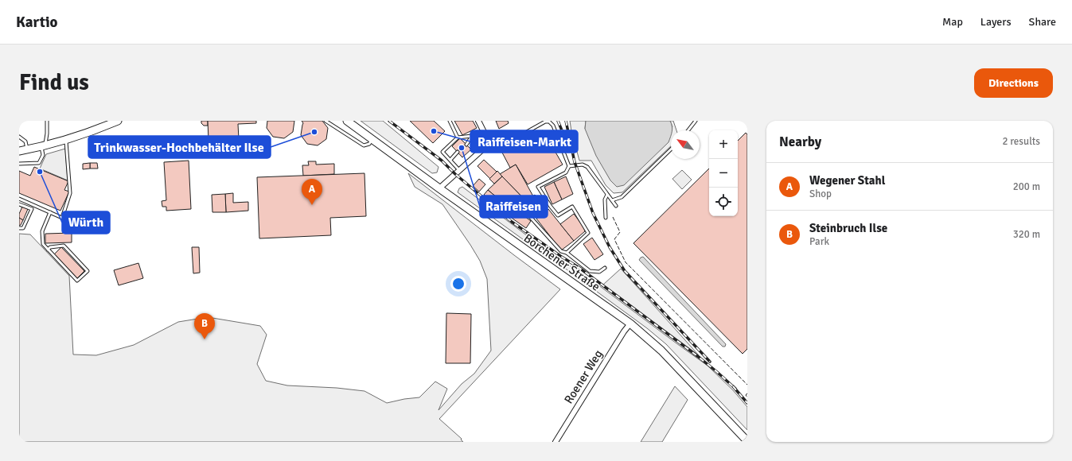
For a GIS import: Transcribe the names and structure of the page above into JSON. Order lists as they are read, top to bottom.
{
  "streets": {
    "main road": ["Borchener Straße"],
    "street": ["Roener Weg"]
  },
  "crossings": [
    ["Borchener Straße", "Roener Weg"]
  ],
  "places": [
    "Raiffeisen-Markt",
    "Trinkwasser-Hochbehälter Ilse",
    "Raiffeisen",
    "Würth"
  ],
  "north": "top left",
  "page": {
    "header": "Kartio",
    "nav": ["Map", "Layers", "Share"],
    "buttons": "Directions",
    "title": "Find us",
    "heading": ["Nearby", "2 results"],
    "map_buttons": ["+", "−"],
    "list": [
      {
        "mark": "A",
        "name": "Wegener Stahl",
        "note": "Shop",
        "value": "200 m"
      },
      {
        "mark": "B",
        "name": "Steinbruch Ilse",
        "note": "Park",
        "value": "320 m"
      }
    ],
    "pins": ["A", "B"]
  }
}
